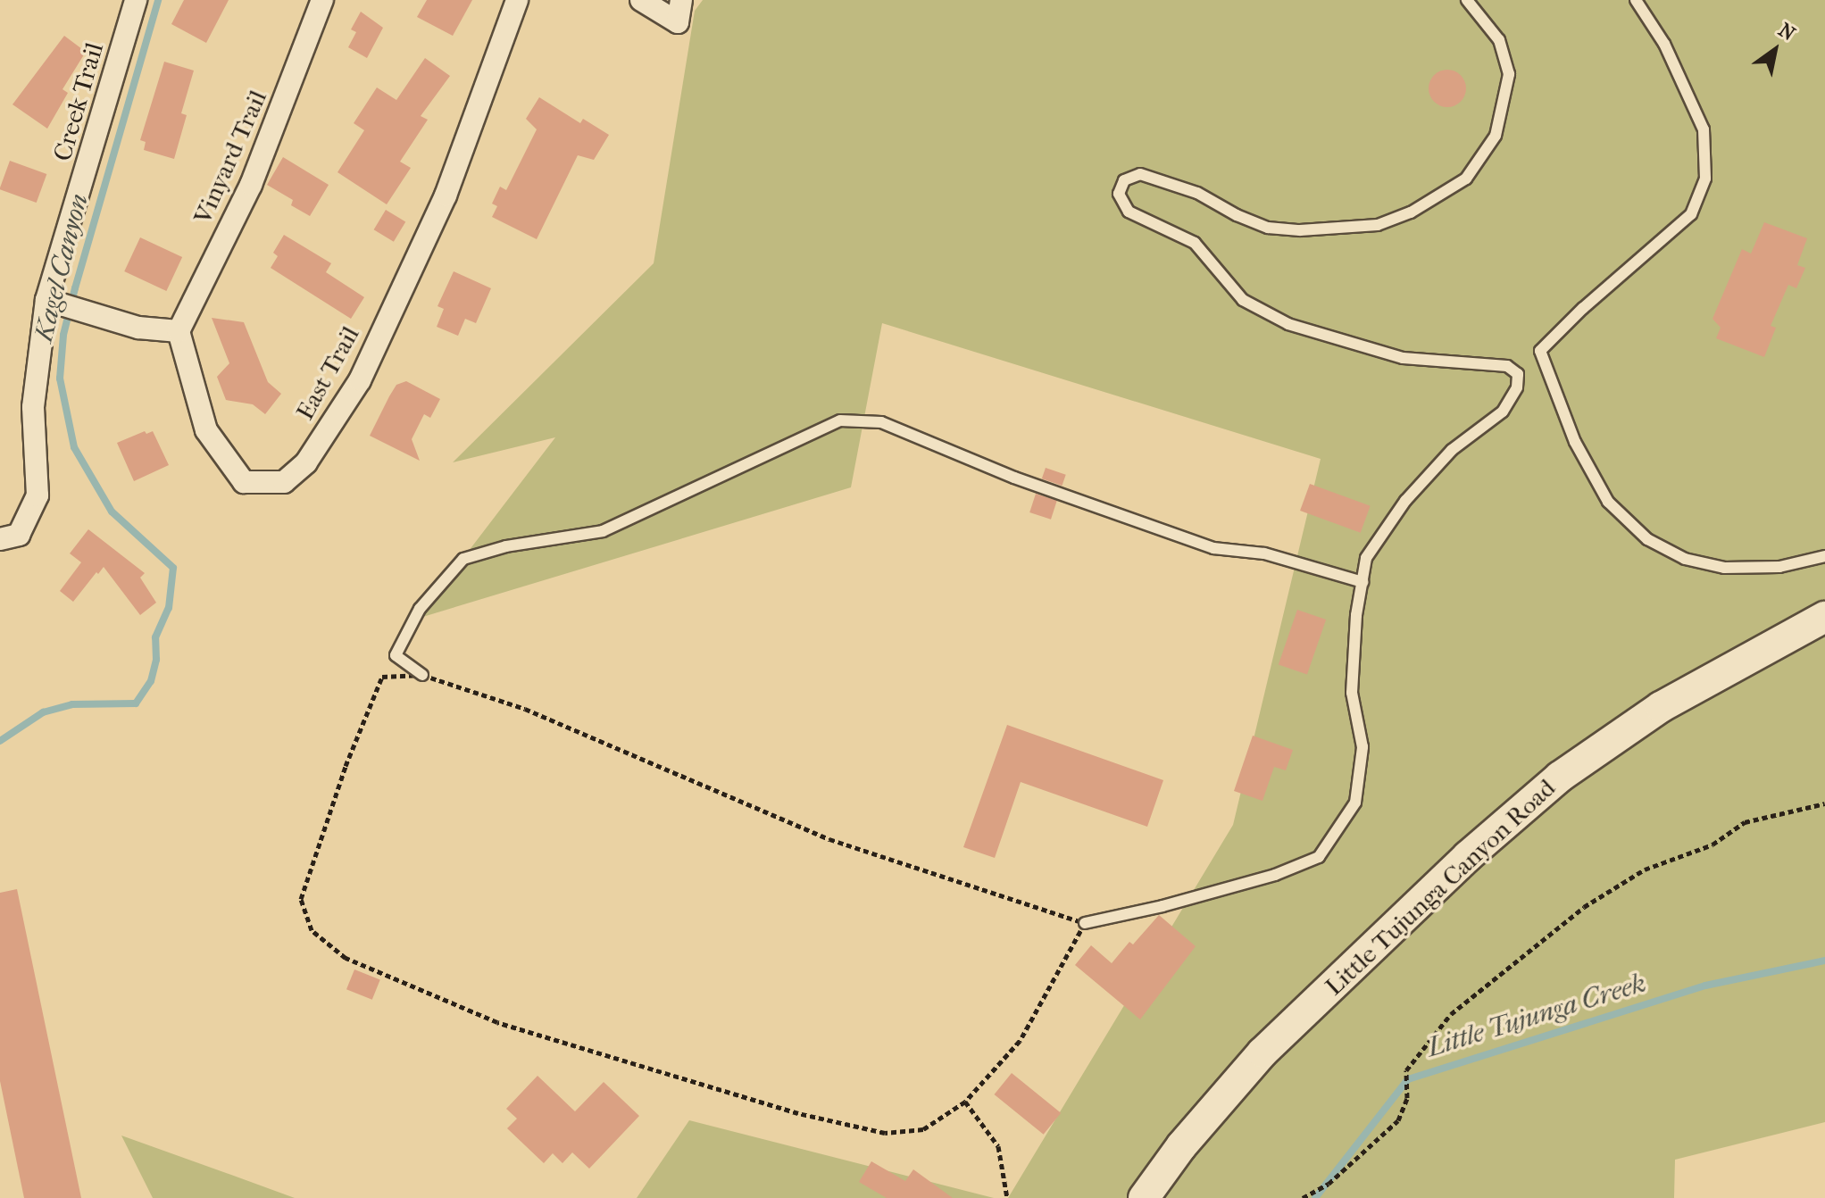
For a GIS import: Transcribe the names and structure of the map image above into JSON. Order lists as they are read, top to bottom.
{
  "streets": {
    "main road": ["Little Tujunga Canyon Road"],
    "street": ["Creek Trail", "Vinyard Trail", "East Trail"]
  },
  "crossings": [
    ["Vinyard Trail", "East Trail"]
  ],
  "water": ["Kagel Canyon", "Little Tujunga Creek"],
  "north": "top right"
}
